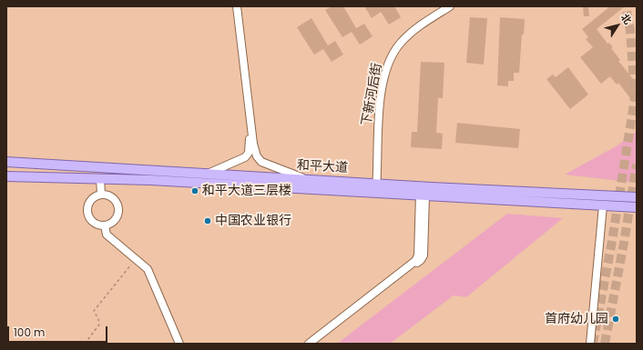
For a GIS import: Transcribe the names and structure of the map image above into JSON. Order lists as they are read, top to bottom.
{
  "streets": {
    "main road": ["和平大道"],
    "street": ["下新河后街"]
  },
  "crossings": [
    ["下新河后街", "和平大道"]
  ],
  "places": ["和平大道三层楼", "中国农业银行", "首府幼儿园"],
  "scale_bar": "100 m",
  "north": "top right"
}
